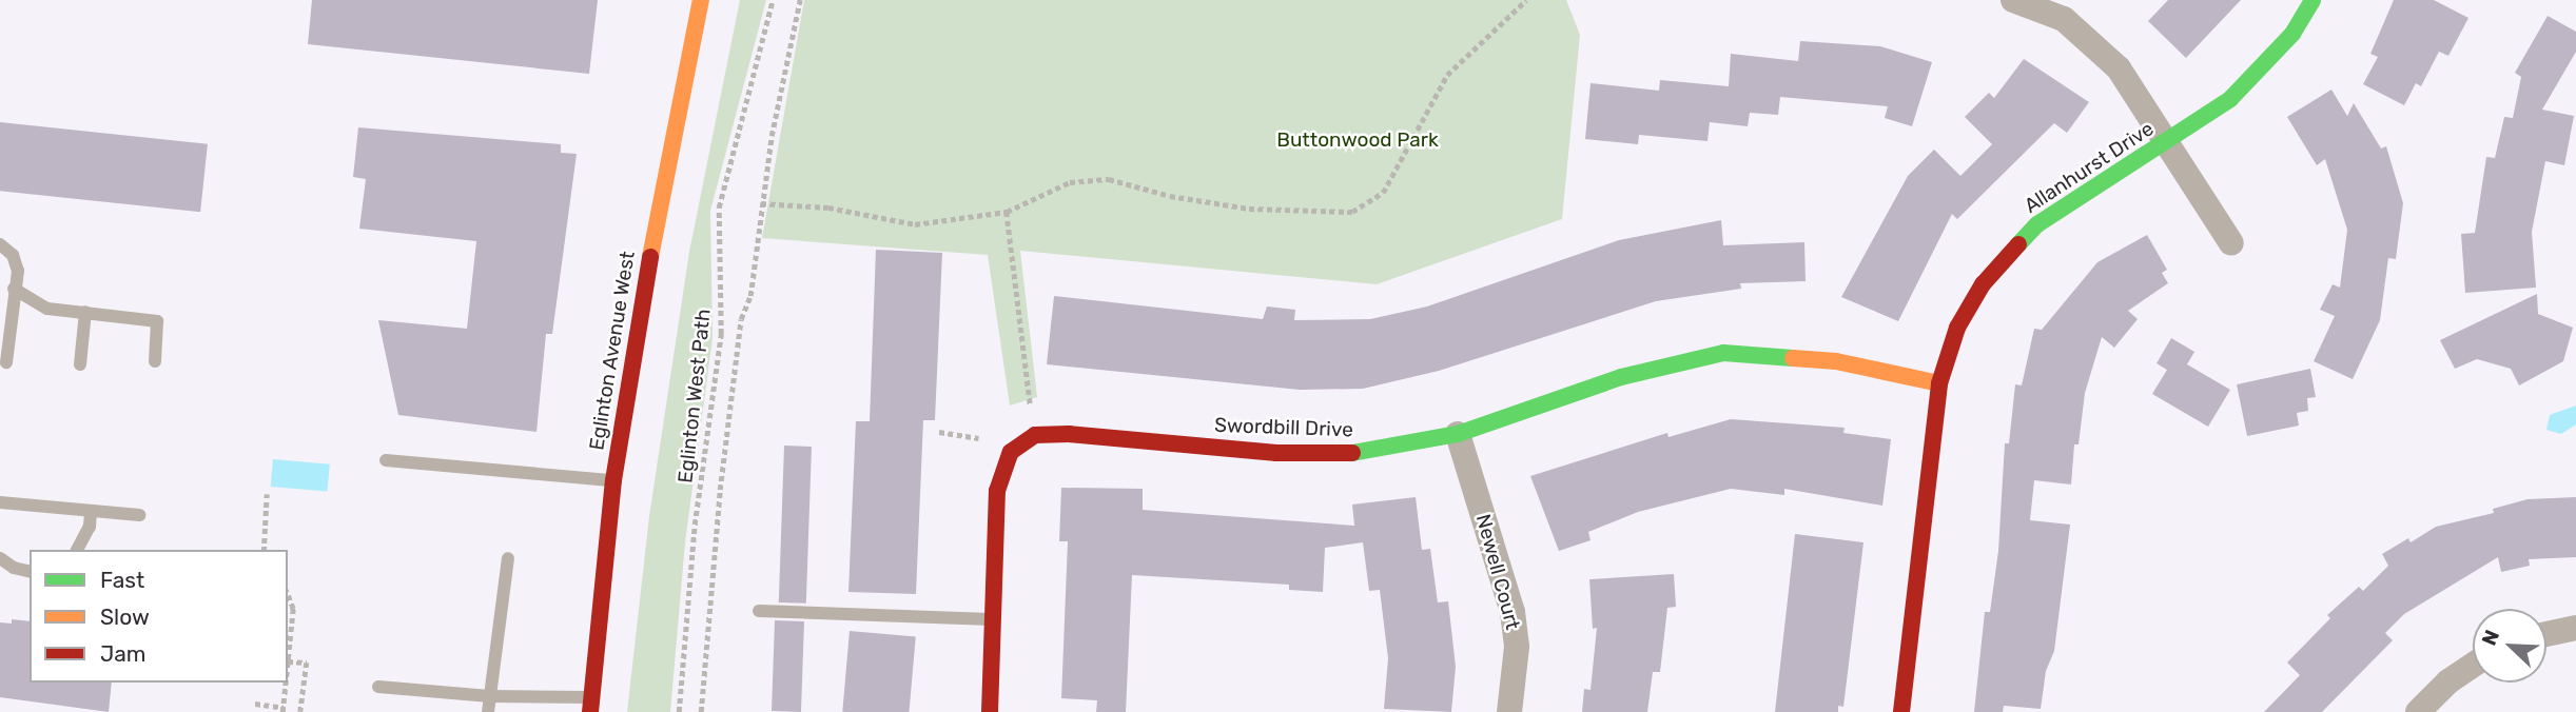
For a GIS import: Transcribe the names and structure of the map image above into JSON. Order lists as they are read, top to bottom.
{
  "streets": {
    "street": [
      "Allanhurst Drive",
      "Eglinton Avenue West",
      "Swordbill Drive",
      "Newell Court"
    ],
    "path": ["Eglinton West Path"]
  },
  "crossings": [
    ["Allanhurst Drive", "Swordbill Drive"],
    ["Swordbill Drive", "Newell Court"]
  ],
  "parks": ["Buttonwood Park"],
  "legend": ["Fast", "Slow", "Jam"],
  "north": "top left"
}
